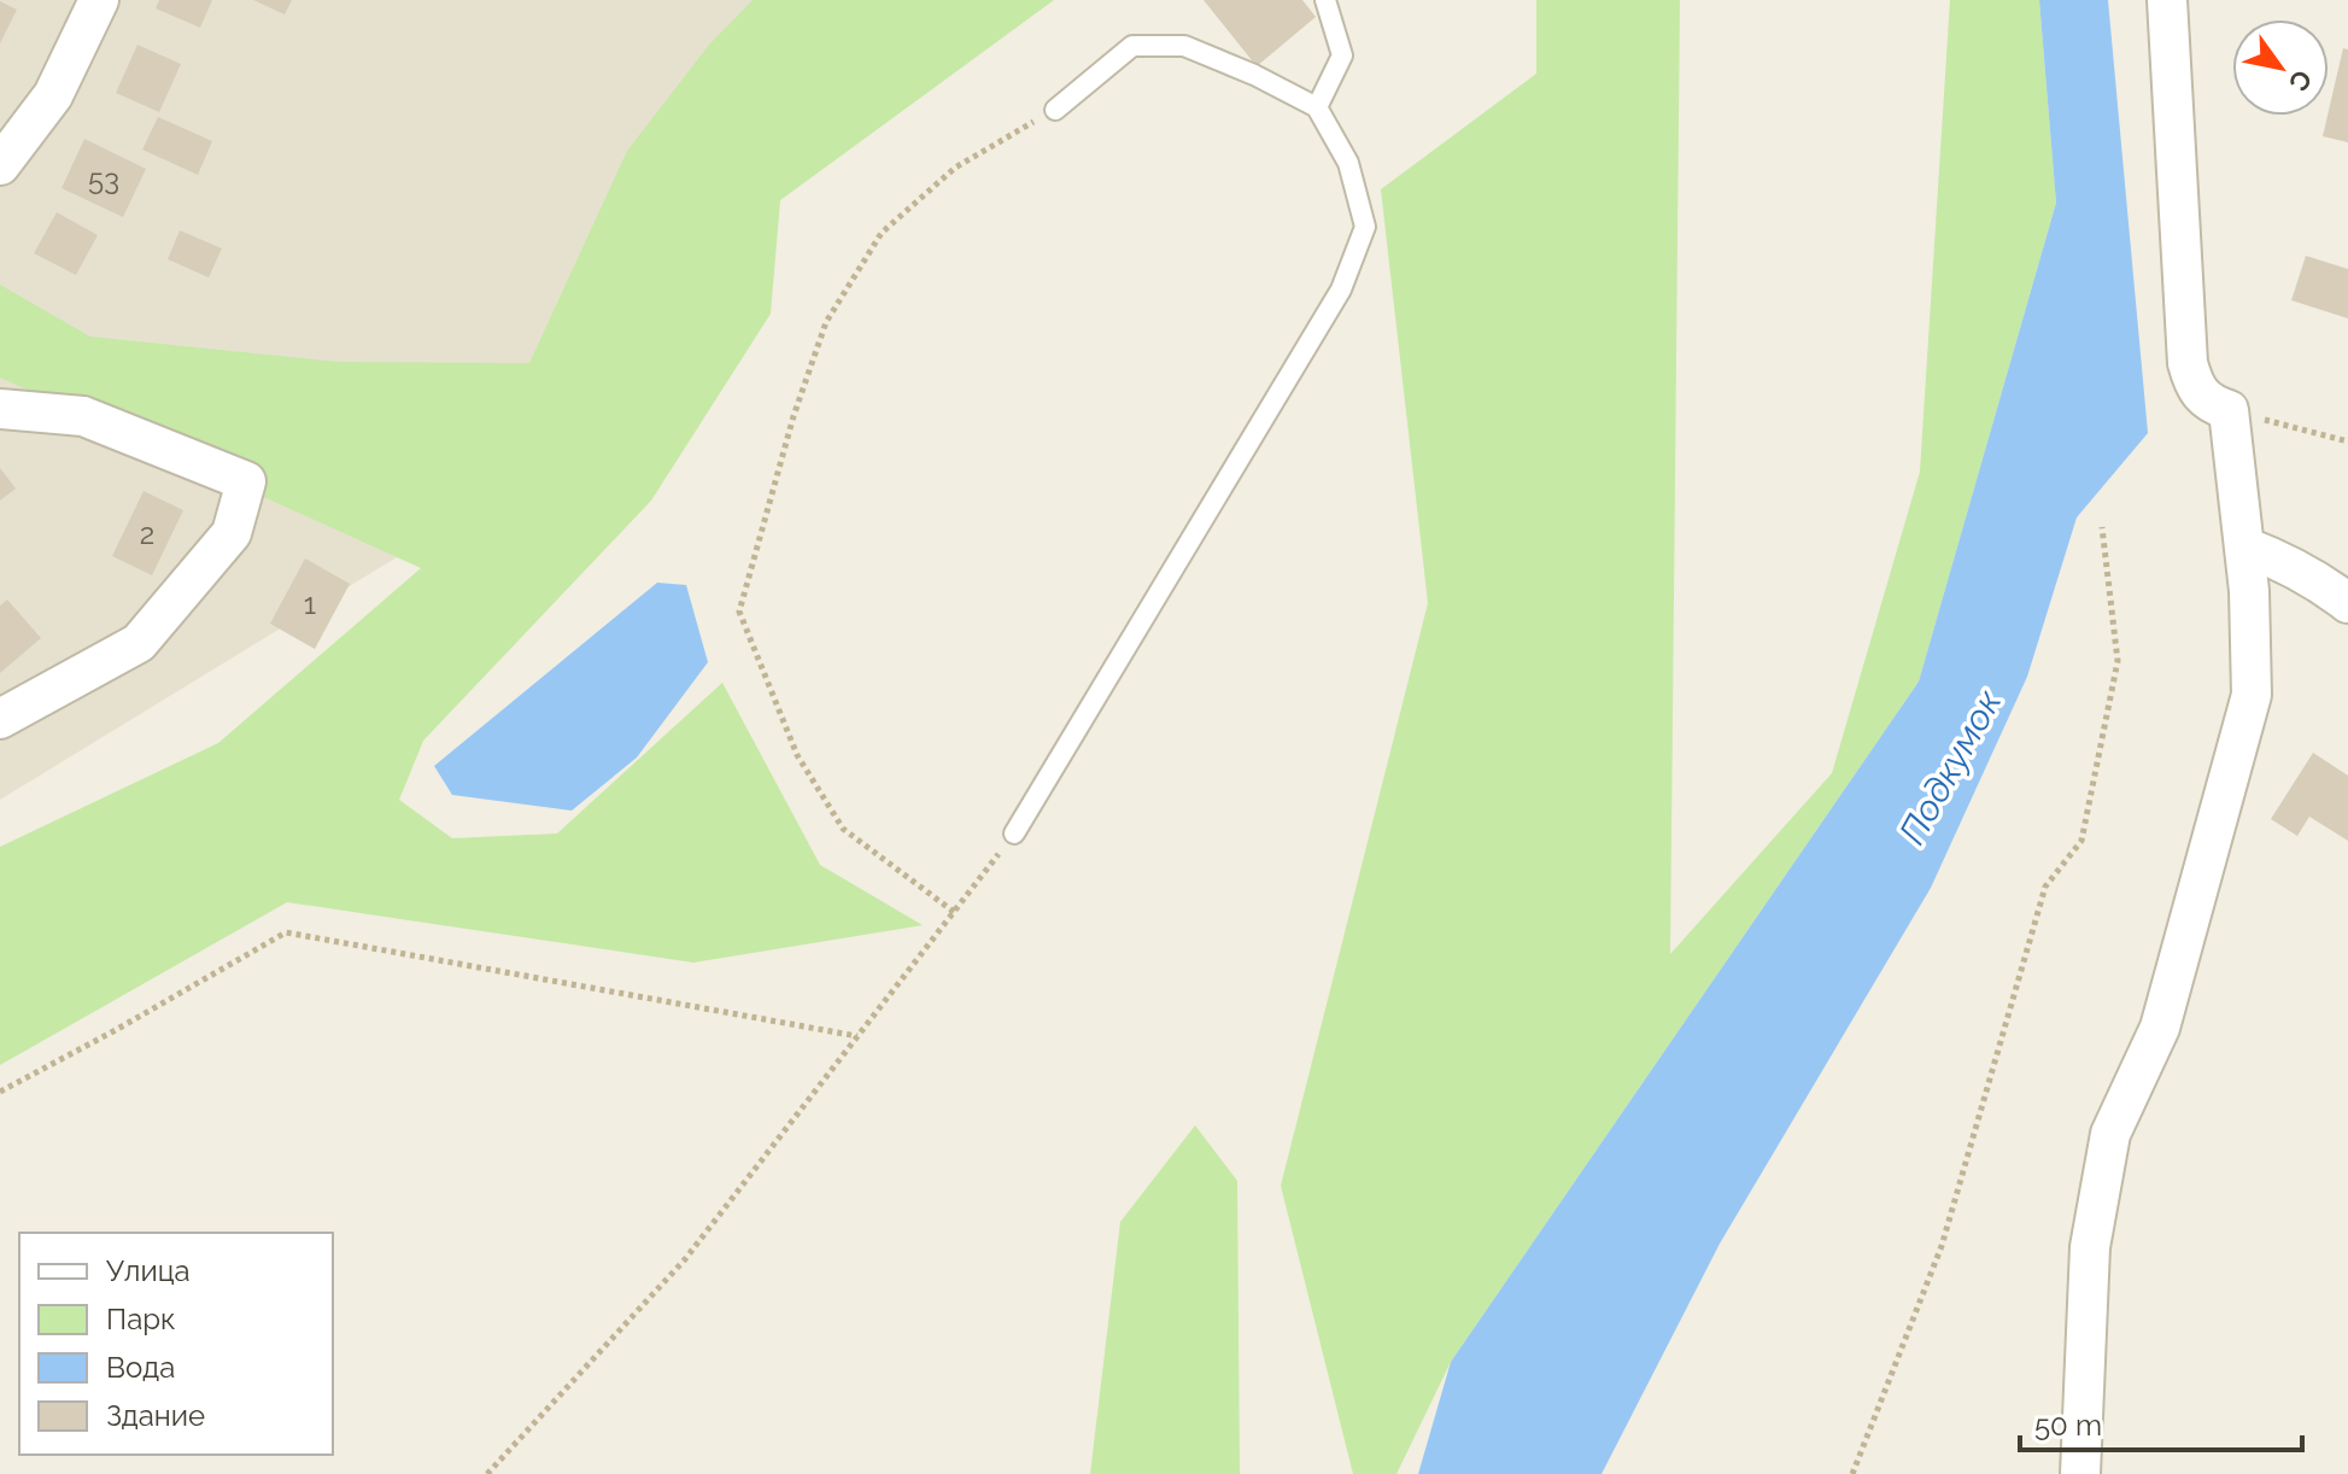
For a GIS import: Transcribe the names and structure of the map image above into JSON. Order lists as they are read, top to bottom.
{
  "water": ["Подкумок"],
  "house_numbers": ["53", "2", "1"],
  "legend": [
    "Улица",
    "Парк",
    "Вода",
    "Здание"
  ],
  "scale_bar": "50 m",
  "north": "bottom right"
}
